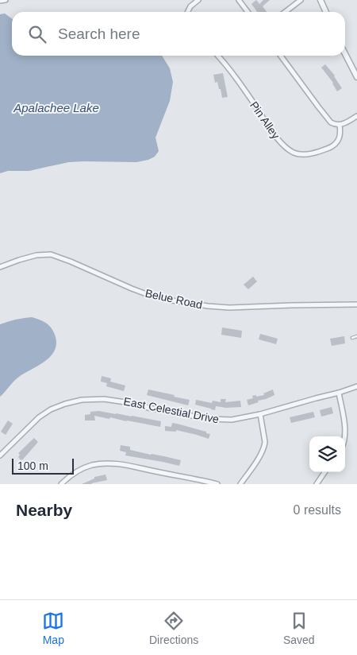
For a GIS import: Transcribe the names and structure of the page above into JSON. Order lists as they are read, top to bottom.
{
  "streets": {
    "street": ["Pin Alley", "Belue Road", "East Celestial Drive"]
  },
  "water": ["Apalachee Lake"],
  "scale_bar": "100 m",
  "page": {
    "search": "Search here",
    "scale": "100 m",
    "heading": ["Nearby", "0 results"],
    "nav": ["Map", "Directions", "Saved"]
  }
}
